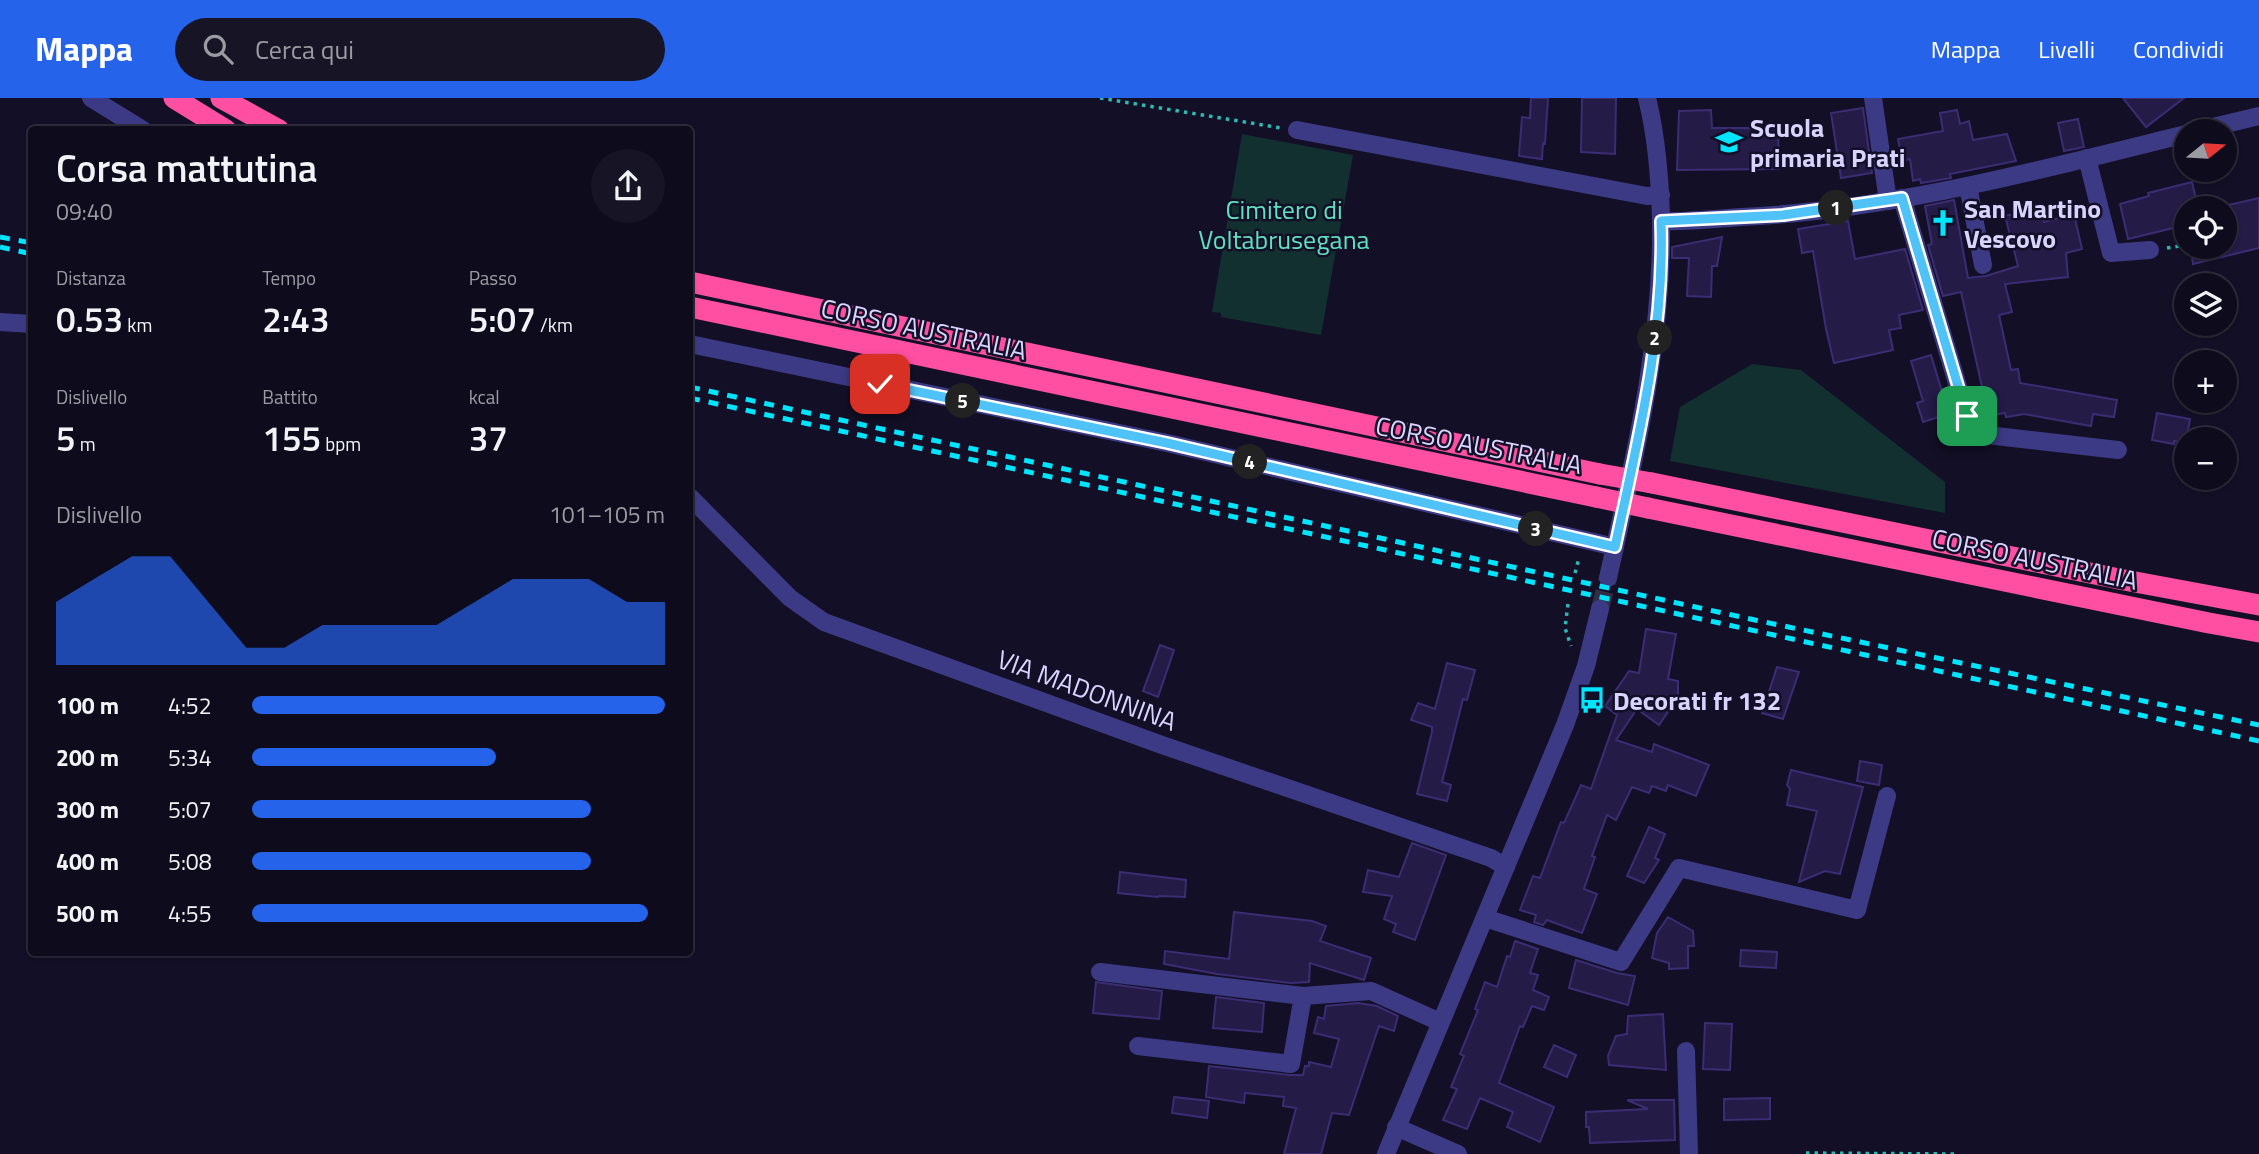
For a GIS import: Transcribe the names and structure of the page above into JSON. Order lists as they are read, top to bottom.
{
  "streets": {
    "highway": ["CORSO AUSTRALIA"],
    "street": ["VIA MADONNINA"]
  },
  "parks": ["Cimitero di Voltabrusegana"],
  "places": {
    "school or university": ["Scuola primaria Prati"],
    "church": ["San Martino Vescovo"],
    "bus stop": ["Decorati fr 132"]
  },
  "north": "right",
  "page": {
    "header": "Mappa",
    "search": "Cerca qui",
    "nav": ["Mappa", "Livelli", "Condividi"],
    "map_buttons": ["+", "−"],
    "heading": ["Corsa mattutina", "09:40"],
    "pins": [
      "1",
      "2",
      "5",
      "4",
      "3"
    ],
    "stats": [
      ["Distanza", "0.53 km"],
      ["Tempo", "2:43"],
      ["Passo", "5:07 /km"],
      ["Dislivello", "5 m"],
      ["Battito", "155 bpm"],
      ["kcal", "37"]
    ],
    "chart": ["Dislivello", "101–105 m"],
    "list": [
      {
        "name": "100 m",
        "note": "4:52"
      },
      {
        "name": "200 m",
        "note": "5:34"
      },
      {
        "name": "300 m",
        "note": "5:07"
      },
      {
        "name": "400 m",
        "note": "5:08"
      },
      {
        "name": "500 m",
        "note": "4:55"
      }
    ]
  }
}
